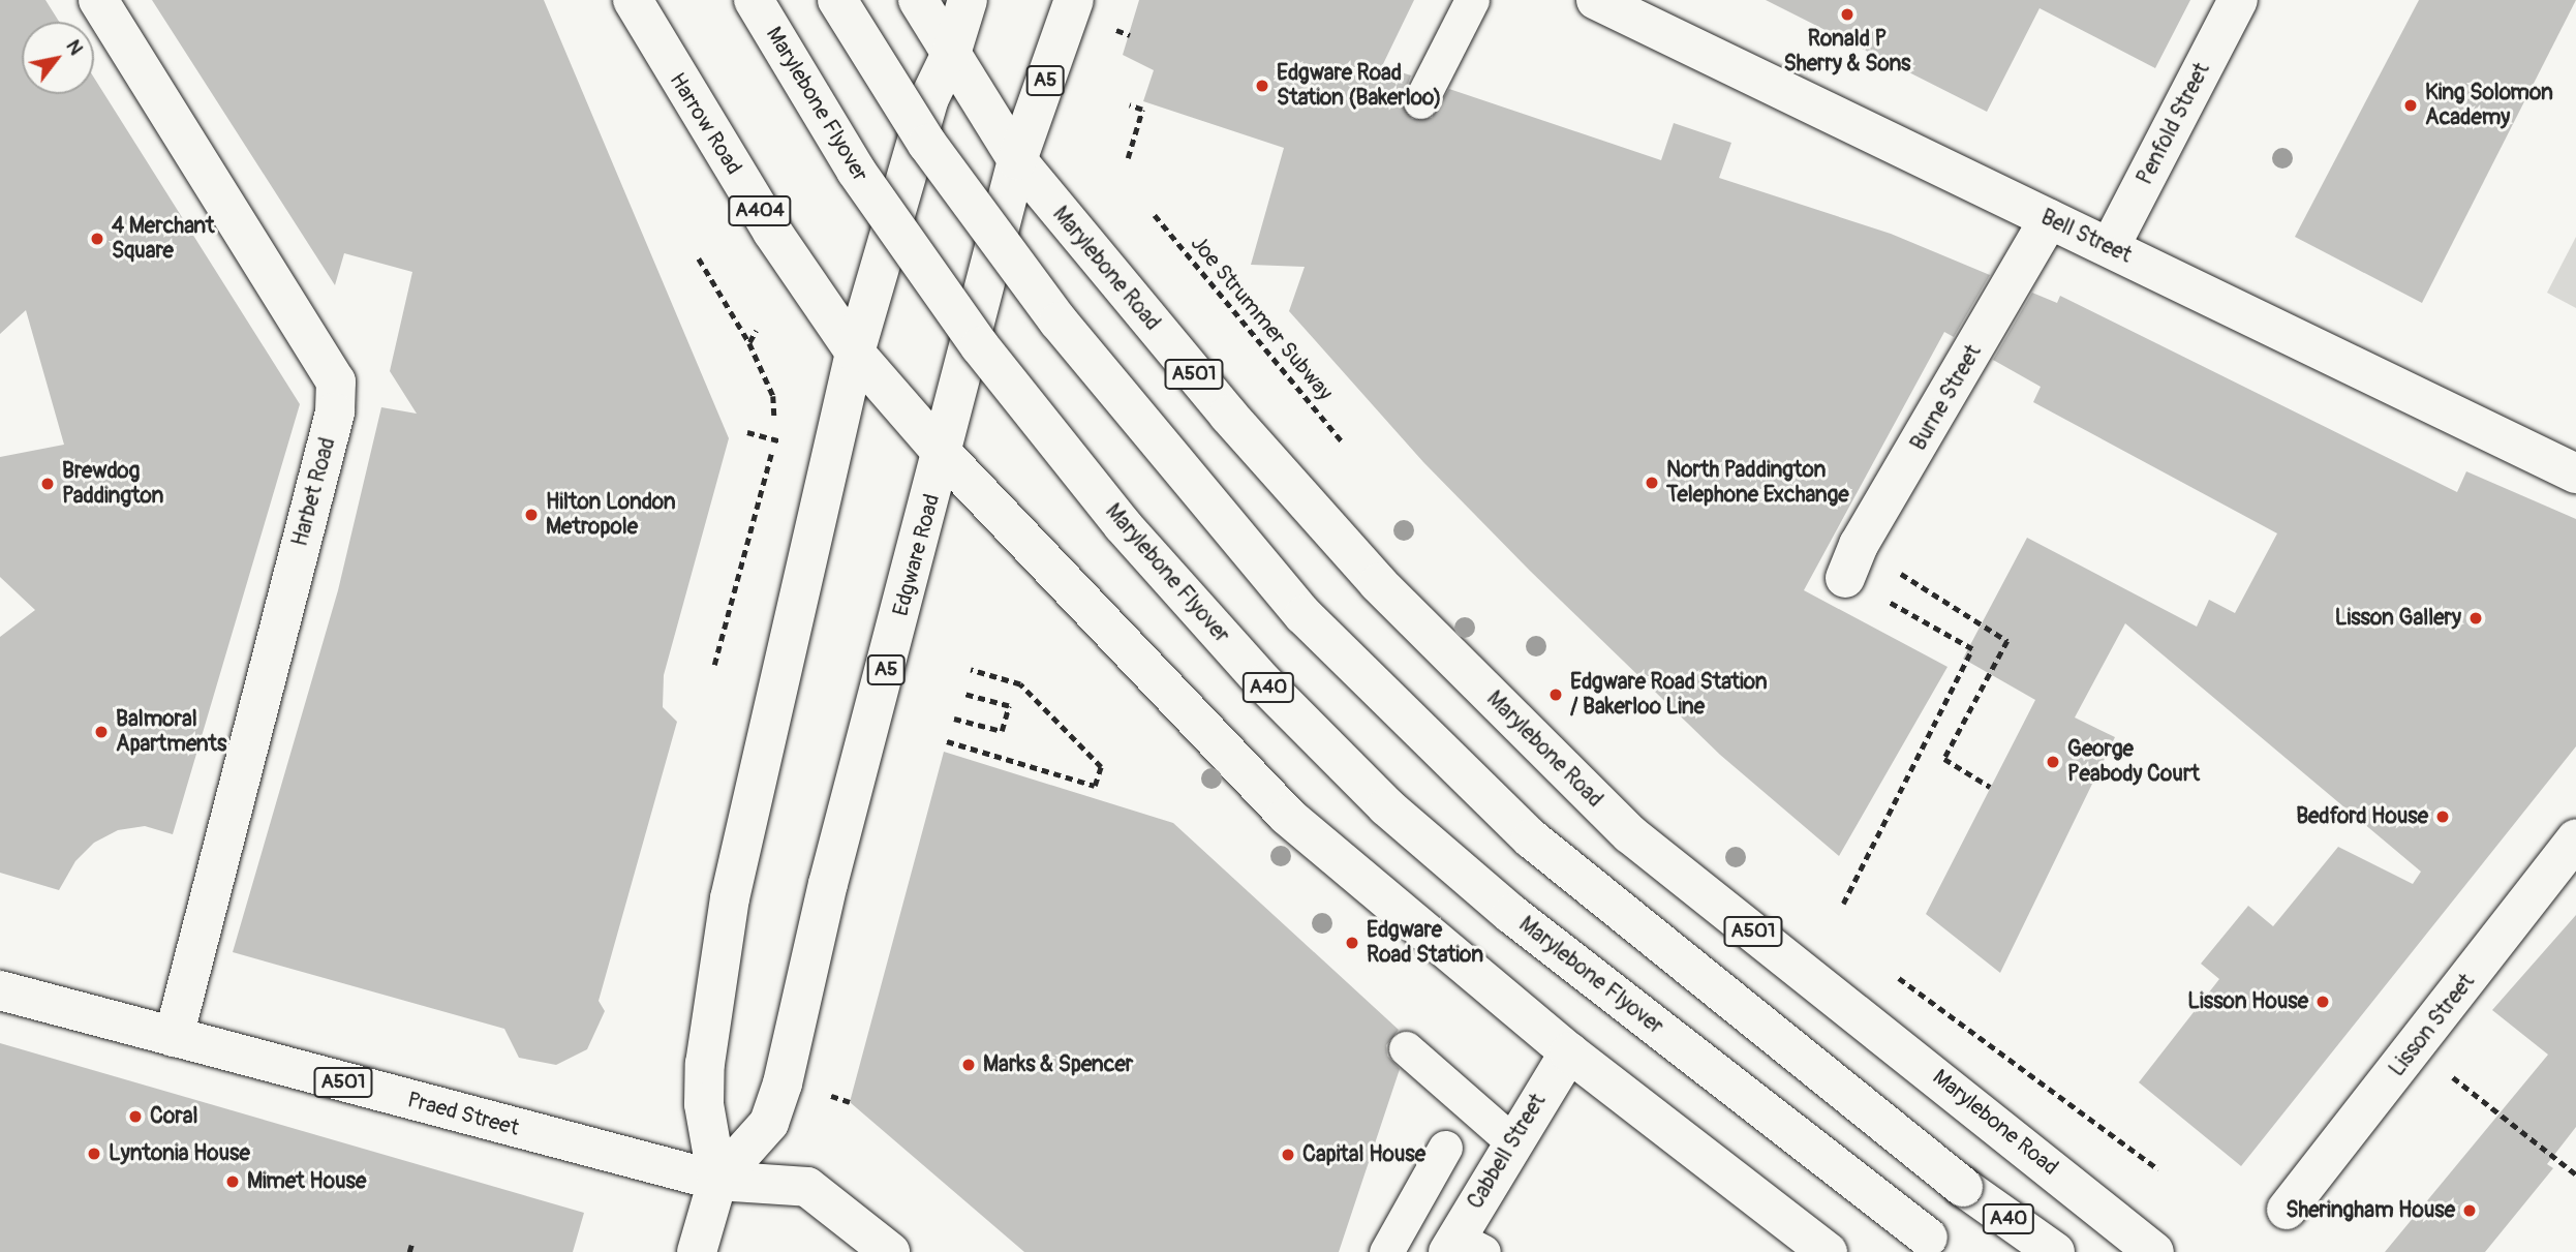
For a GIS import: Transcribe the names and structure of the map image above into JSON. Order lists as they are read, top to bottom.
{
  "streets": {
    "main road": [
      "A5",
      "Marylebone Flyover",
      "Harrow Road",
      "Penfold Street",
      "A404",
      "Bell Street",
      "Marylebone Road",
      "A501",
      "Burne Street",
      "Harbet Road",
      "Edgware Road",
      "A40",
      "Lisson Street",
      "Praed Street",
      "Cabbell Street"
    ],
    "path": ["Joe Strummer Subway"]
  },
  "crossings": [
    ["Harrow Road", "Edgware Road"],
    ["Penfold Street", "Bell Street"],
    ["Bell Street", "Burne Street"],
    ["Marylebone Road", "Edgware Road"],
    ["A501", "Edgware Road"],
    ["A501", "Praed Street"],
    ["Harbet Road", "Praed Street"],
    ["Edgware Road", "Praed Street"]
  ],
  "places": [
    "Ronald P Sherry & Sons",
    "Edgware Road Station (Bakerloo)",
    "King Solomon Academy",
    "4 Merchant Square",
    "North Paddington Telephone Exchange",
    "Brewdog Paddington",
    "Hilton London Metropole",
    "Lisson Gallery",
    "Edgware Road Station / Bakerloo Line",
    "Balmoral Apartments",
    "George Peabody Court",
    "Bedford House",
    "Edgware Road Station",
    "Lisson House",
    "Marks & Spencer",
    "Coral",
    "Lyntonia House",
    "Capital House",
    "Mimet House",
    "Sheringham House"
  ],
  "north": "top right"
}
